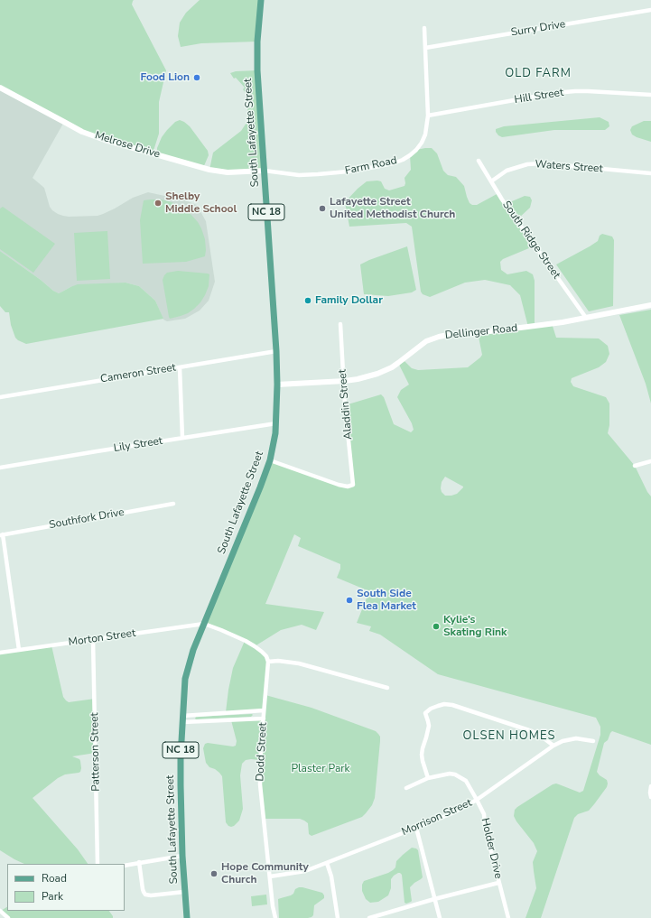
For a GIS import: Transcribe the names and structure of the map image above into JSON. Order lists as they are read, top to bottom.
{
  "streets": {
    "main road": ["South Lafayette Street", "NC 18"],
    "street": [
      "Surry Drive",
      "Hill Street",
      "Melrose Drive",
      "Farm Road",
      "Waters Street",
      "South Ridge Street",
      "Dellinger Road",
      "Cameron Street",
      "Aladdin Street",
      "Lily Street",
      "Southfork Drive",
      "Morton Street",
      "Patterson Street",
      "Dodd Street",
      "Morrison Street",
      "Holder Drive"
    ]
  },
  "crossings": [
    ["Surry Drive", "Farm Road"],
    ["Hill Street", "Farm Road"],
    ["South Lafayette Street", "Melrose Drive"],
    ["South Lafayette Street", "Farm Road"],
    ["South Lafayette Street", "Dellinger Road"],
    ["South Lafayette Street", "Cameron Street"],
    ["South Lafayette Street", "Aladdin Street"],
    ["South Lafayette Street", "Lily Street"],
    ["South Lafayette Street", "Morton Street"],
    ["Melrose Drive", "Farm Road"],
    ["Waters Street", "South Ridge Street"],
    ["South Ridge Street", "Dellinger Road"],
    ["Dellinger Road", "Aladdin Street"],
    ["Morton Street", "Patterson Street"],
    ["Dodd Street", "Morrison Street"],
    ["Morrison Street", "Holder Drive"]
  ],
  "districts": ["OLD FARM", "OLSEN HOMES"],
  "parks": ["Plaster Park"],
  "places": [
    "Food Lion",
    "Shelby Middle School",
    "Lafayette Street United Methodist Church",
    "Family Dollar",
    "South Side Flea Market",
    "Kylie’s Skating Rink",
    "Hope Community Church"
  ],
  "legend": ["Road", "Park"]
}
